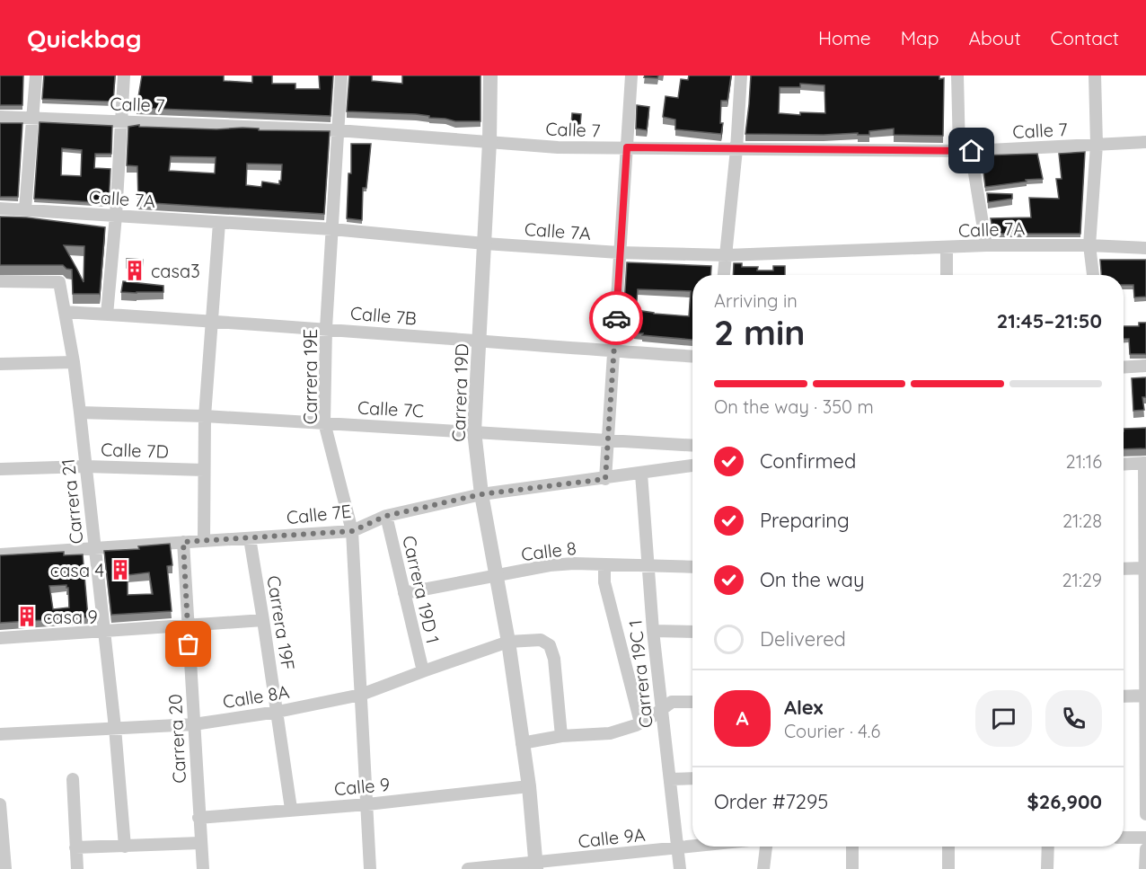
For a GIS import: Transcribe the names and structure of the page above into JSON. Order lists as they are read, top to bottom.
{
  "streets": {
    "street": [
      "Calle 7",
      "Calle 7A",
      "Calle 7B",
      "Carrera 19E",
      "Carrera 19D",
      "Calle 7C",
      "Calle 7D",
      "Carrera 21",
      "Calle 7E",
      "Calle 8",
      "Carrera 19D 1",
      "Carrera 19F",
      "Carrera 19C 1",
      "Calle 8A",
      "Carrera 20",
      "Calle 9",
      "Calle 9A"
    ]
  },
  "crossings": [
    ["Calle 7", "Carrera 19E"],
    ["Calle 7", "Carrera 19D"],
    ["Calle 7A", "Carrera 19E"],
    ["Calle 7A", "Carrera 19D"],
    ["Calle 7B", "Carrera 19E"],
    ["Calle 7B", "Carrera 19D"],
    ["Calle 7B", "Carrera 21"],
    ["Carrera 19E", "Calle 7C"],
    ["Carrera 19E", "Calle 7E"],
    ["Carrera 19E", "Calle 8A"],
    ["Carrera 19E", "Calle 9"],
    ["Carrera 19D", "Calle 7C"],
    ["Carrera 19D", "Calle 7E"],
    ["Carrera 19D", "Calle 8"],
    ["Carrera 19D", "Calle 8A"],
    ["Carrera 19D", "Calle 9"],
    ["Carrera 19D", "Calle 9A"],
    ["Calle 7C", "Carrera 21"],
    ["Calle 7D", "Carrera 21"],
    ["Carrera 21", "Calle 7E"],
    ["Carrera 21", "Calle 8A"],
    ["Calle 7E", "Carrera 19D 1"],
    ["Calle 7E", "Carrera 19F"],
    ["Calle 7E", "Carrera 19C 1"],
    ["Calle 7E", "Carrera 20"],
    ["Calle 8", "Carrera 19D 1"],
    ["Calle 8", "Carrera 19C 1"],
    ["Carrera 19D 1", "Calle 8A"],
    ["Carrera 19F", "Calle 8A"],
    ["Carrera 19F", "Calle 9"],
    ["Carrera 19C 1", "Calle 9A"],
    ["Calle 8A", "Carrera 20"],
    ["Carrera 20", "Calle 9"]
  ],
  "places": {
    "building": ["casa3", "casa 4", "casa 9"]
  },
  "page": {
    "header": "Quickbag",
    "nav": [
      "Home",
      "Map",
      "About",
      "Contact"
    ],
    "heading": ["2 min", "Arriving in", "21:45–21:50"],
    "panel": [
      "Alex",
      "Courier · 4.6",
      "Order #7295",
      "$26,900"
    ],
    "bar": "On the way · 350 m",
    "list": [
      ["Confirmed", "21:16"],
      ["Preparing", "21:28"],
      ["On the way", "21:29"],
      "Delivered"
    ],
    "round": "A"
  }
}
